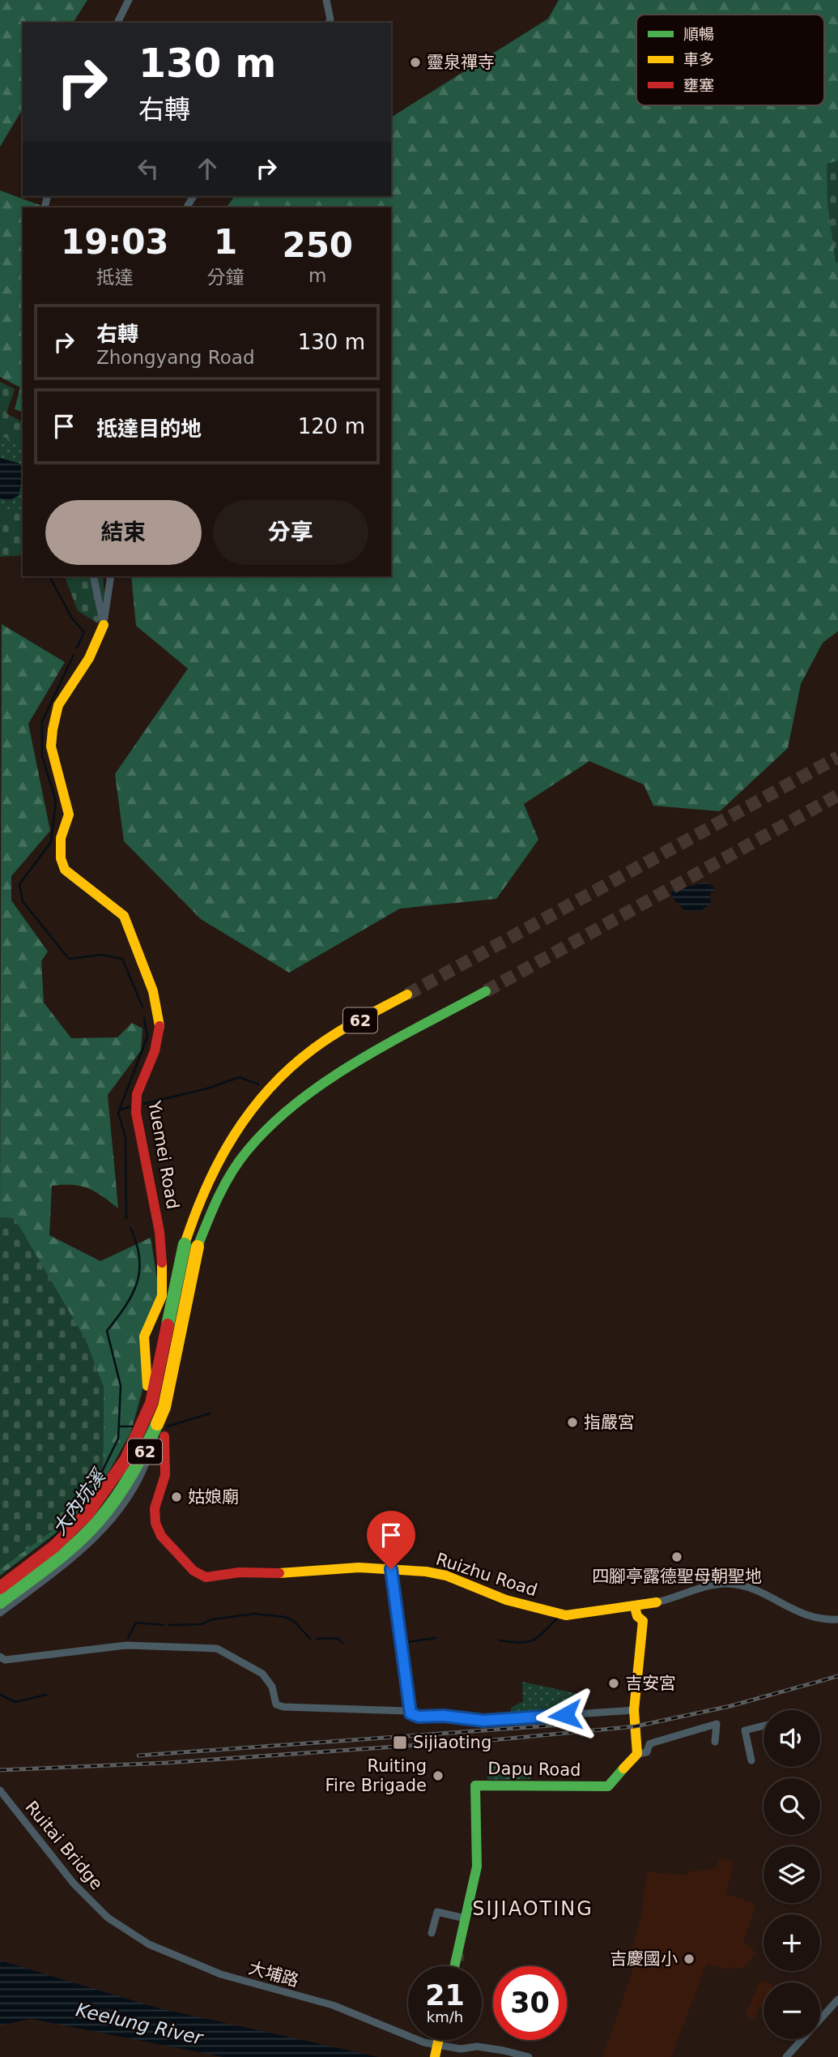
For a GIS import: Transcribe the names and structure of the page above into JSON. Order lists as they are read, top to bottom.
{
  "streets": {
    "main road": [
      "62",
      "Yuemei Road",
      "Ruizhu Road",
      "Dapu Road"
    ],
    "street": ["Ruitai Bridge", "大埔路"]
  },
  "crossings": [
    ["Ruitai Bridge", "大埔路"]
  ],
  "districts": ["SIJIAOTING"],
  "water": ["大內坑溪", "Keelung River"],
  "places": {
    "other": [
      "靈泉禪寺",
      "指嚴宮",
      "姑娘廟",
      "四腳亭露德聖母朝聖地",
      "吉安宮",
      "Ruiting Fire Brigade",
      "吉慶國小"
    ],
    "transit": ["Sijiaoting"]
  },
  "legend": ["順暢", "車多", "壅塞"],
  "page": {
    "turn": ["130 m", "右轉"],
    "eta": [
      "19:03",
      "抵達",
      "1",
      "分鐘",
      "250",
      "m"
    ],
    "list": [
      {
        "name": "右轉",
        "note": "Zhongyang Road",
        "value": "130 m"
      },
      {
        "name": "抵達目的地",
        "value": "120 m"
      }
    ],
    "buttons": ["結束", "分享"],
    "map_buttons": ["+", "−"],
    "speed": "21 km/h",
    "limit": "30"
  }
}
